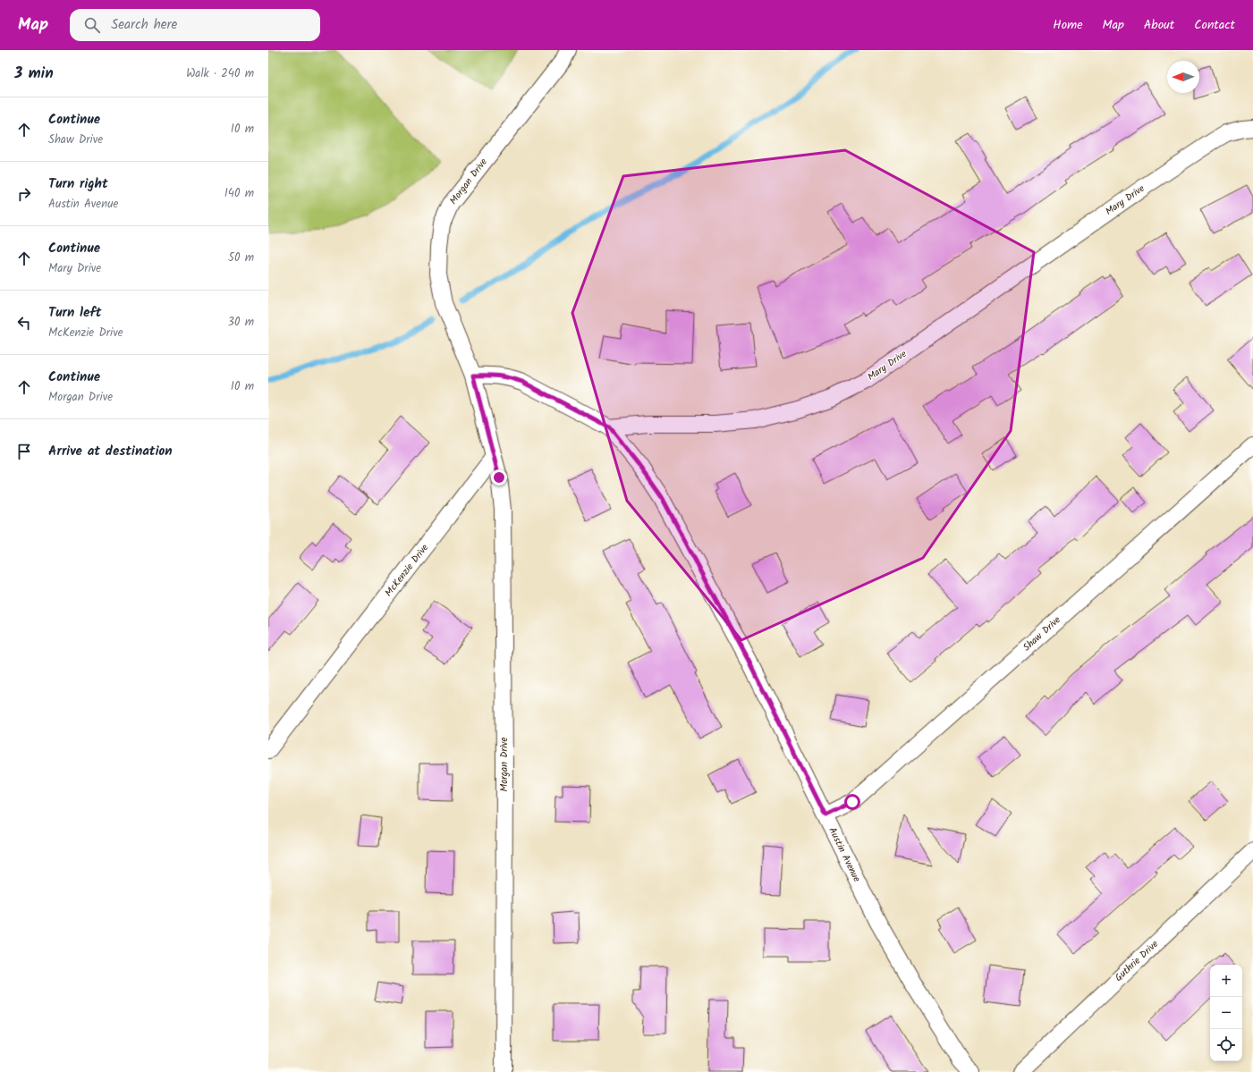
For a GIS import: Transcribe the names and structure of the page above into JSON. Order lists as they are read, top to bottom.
{
  "streets": {
    "street": [
      "Morgan Drive",
      "Mary Drive",
      "McKenzie Drive",
      "Shaw Drive",
      "Austin Avenue",
      "Guthrie Drive"
    ]
  },
  "crossings": [
    ["Morgan Drive", "McKenzie Drive"],
    ["Mary Drive", "Austin Avenue"],
    ["Shaw Drive", "Austin Avenue"]
  ],
  "north": "left",
  "page": {
    "header": "Map",
    "search": "Search here",
    "nav": [
      "Home",
      "Map",
      "About",
      "Contact"
    ],
    "heading": ["3 min", "Walk · 240 m"],
    "list": [
      ["Continue", "Shaw Drive", "10 m"],
      ["Turn right", "Austin Avenue", "140 m"],
      ["Continue", "Mary Drive", "50 m"],
      ["Turn left", "McKenzie Drive", "30 m"],
      ["Continue", "Morgan Drive", "10 m"],
      "Arrive at destination"
    ],
    "map_buttons": ["+", "−"]
  }
}
